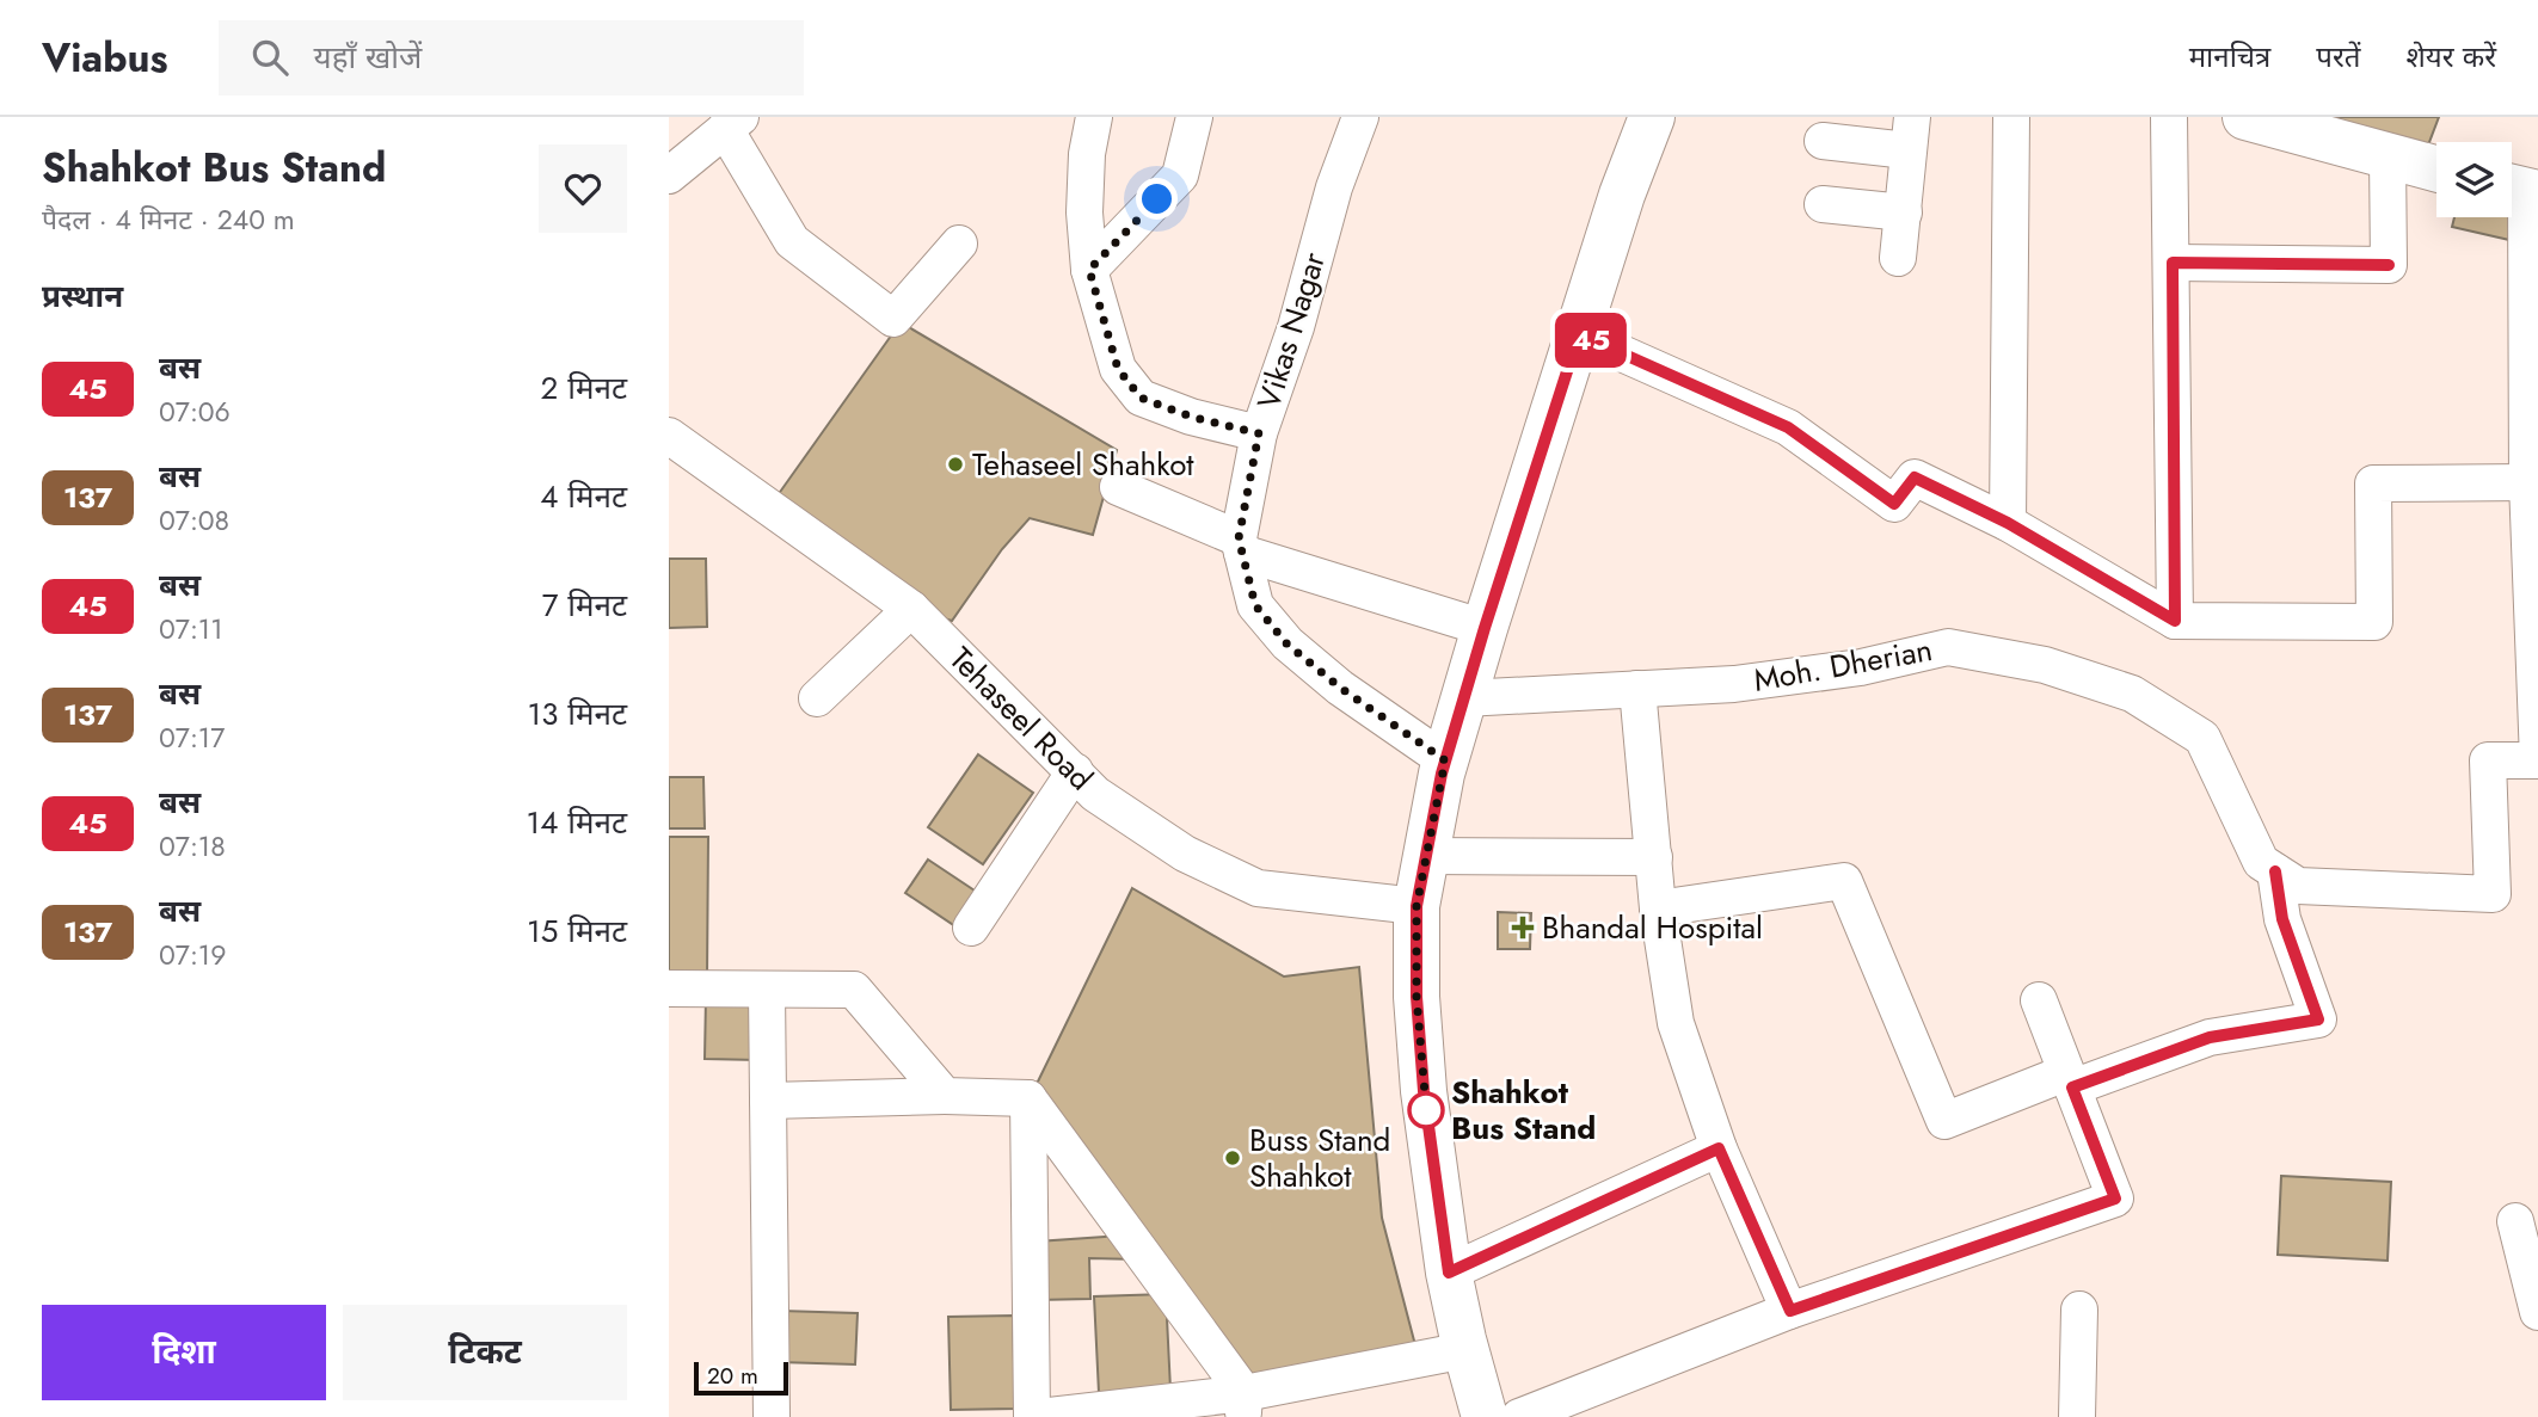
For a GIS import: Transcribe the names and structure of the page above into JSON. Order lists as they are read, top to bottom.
{
  "streets": {
    "street": ["Vikas Nagar", "Moh. Dherian", "Tehaseel Road"]
  },
  "places": {
    "other": ["Tehaseel Shahkot", "Shahkot Bus Stand", "Buss Stand Shahkot"],
    "health": ["Bhandal Hospital"]
  },
  "lines": ["bus line 45"],
  "scale_bar": "20 m",
  "page": {
    "header": "Viabus",
    "search": "यहाँ खोजें",
    "nav": ["मानचित्र", "परतें", "शेयर करें"],
    "heading": [
      ["Shahkot Bus Stand", "पैदल · 4 मिनट · 240 m"],
      "प्रस्थान"
    ],
    "on_map": "45",
    "list": [
      {
        "mark": "45",
        "name": "बस",
        "note": "07:06",
        "value": "2 मिनट"
      },
      {
        "mark": "137",
        "name": "बस",
        "note": "07:08",
        "value": "4 मिनट"
      },
      {
        "mark": "45",
        "name": "बस",
        "note": "07:11",
        "value": "7 मिनट"
      },
      {
        "mark": "137",
        "name": "बस",
        "note": "07:17",
        "value": "13 मिनट"
      },
      {
        "mark": "45",
        "name": "बस",
        "note": "07:18",
        "value": "14 मिनट"
      },
      {
        "mark": "137",
        "name": "बस",
        "note": "07:19",
        "value": "15 मिनट"
      }
    ],
    "buttons": ["दिशा", "टिकट"],
    "scale": "20 m"
  }
}
